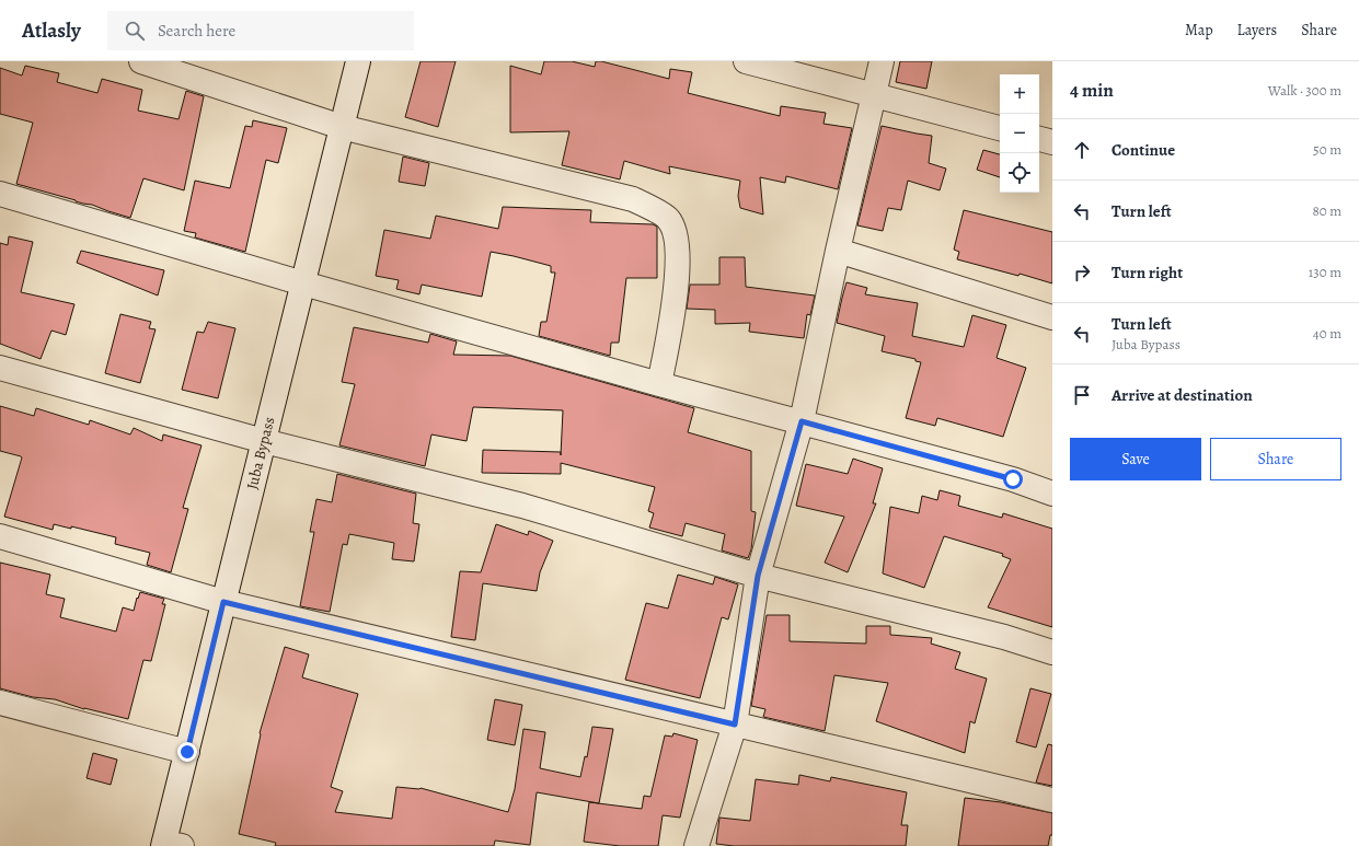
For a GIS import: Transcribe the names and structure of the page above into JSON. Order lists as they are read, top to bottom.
{
  "streets": {
    "street": ["Juba Bypass"]
  },
  "page": {
    "header": "Atlasly",
    "search": "Search here",
    "nav": ["Map", "Layers", "Share"],
    "heading": ["4 min", "Walk · 300 m"],
    "map_buttons": ["+", "−"],
    "list": [
      ["Continue", "50 m"],
      ["Turn left", "80 m"],
      ["Turn right", "130 m"],
      ["Turn left", "Juba Bypass", "40 m"],
      "Arrive at destination"
    ],
    "buttons": ["Save", "Share"]
  }
}
